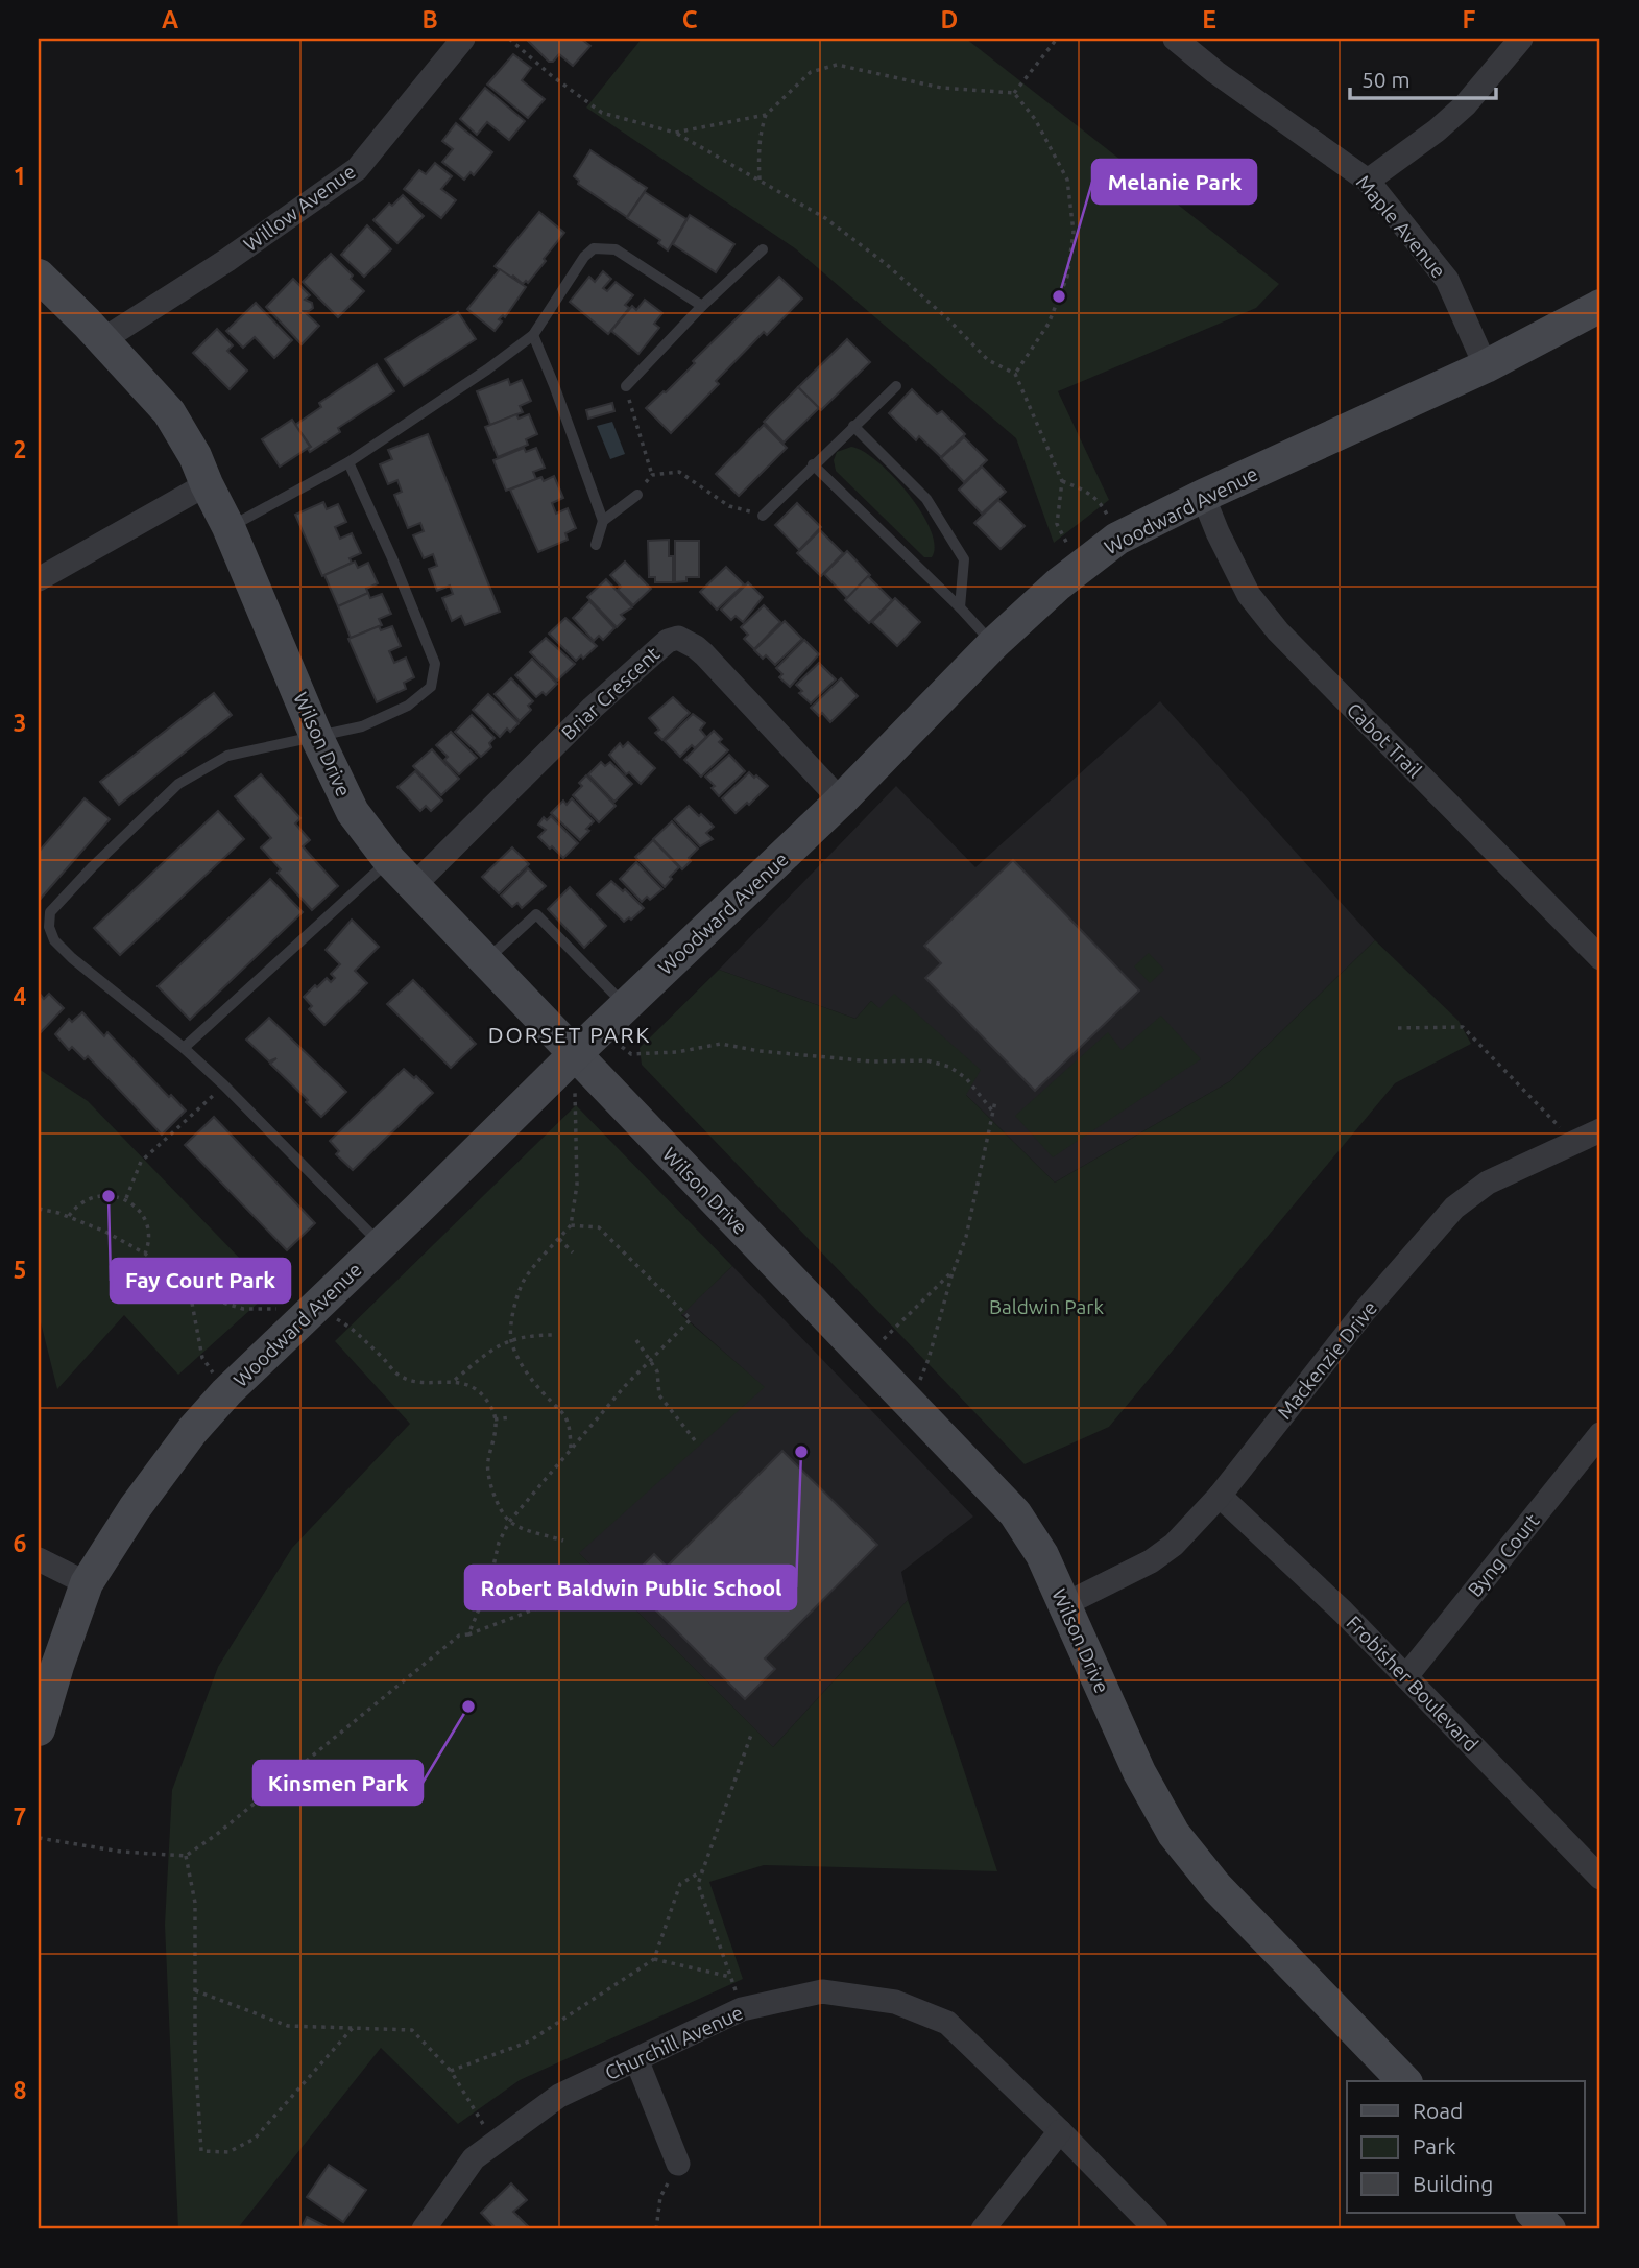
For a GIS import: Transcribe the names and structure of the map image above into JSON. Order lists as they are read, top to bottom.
{
  "streets": {
    "street": [
      "Willow Avenue",
      "Maple Avenue",
      "Woodward Avenue",
      "Briar Crescent",
      "Cabot Trail",
      "Wilson Drive",
      "Mackenzie Drive",
      "Byng Court",
      "Frobisher Boulevard",
      "Churchill Avenue"
    ]
  },
  "crossings": [
    ["Willow Avenue", "Wilson Drive"],
    ["Maple Avenue", "Woodward Avenue"],
    ["Woodward Avenue", "Briar Crescent"],
    ["Woodward Avenue", "Cabot Trail"],
    ["Woodward Avenue", "Wilson Drive"],
    ["Briar Crescent", "Wilson Drive"],
    ["Wilson Drive", "Mackenzie Drive"],
    ["Mackenzie Drive", "Frobisher Boulevard"],
    ["Byng Court", "Frobisher Boulevard"]
  ],
  "districts": ["DORSET PARK"],
  "parks": ["Baldwin Park"],
  "places": [
    "Melanie Park",
    "Fay Court Park",
    "Robert Baldwin Public School",
    "Kinsmen Park"
  ],
  "legend": ["Road", "Park", "Building"],
  "scale_bar": "50 m",
  "grid": {
    "columns": [
      "A",
      "B",
      "C",
      "D",
      "E",
      "F"
    ],
    "rows": [
      "1",
      "2",
      "3",
      "4",
      "5",
      "6",
      "7",
      "8"
    ]
  }
}
